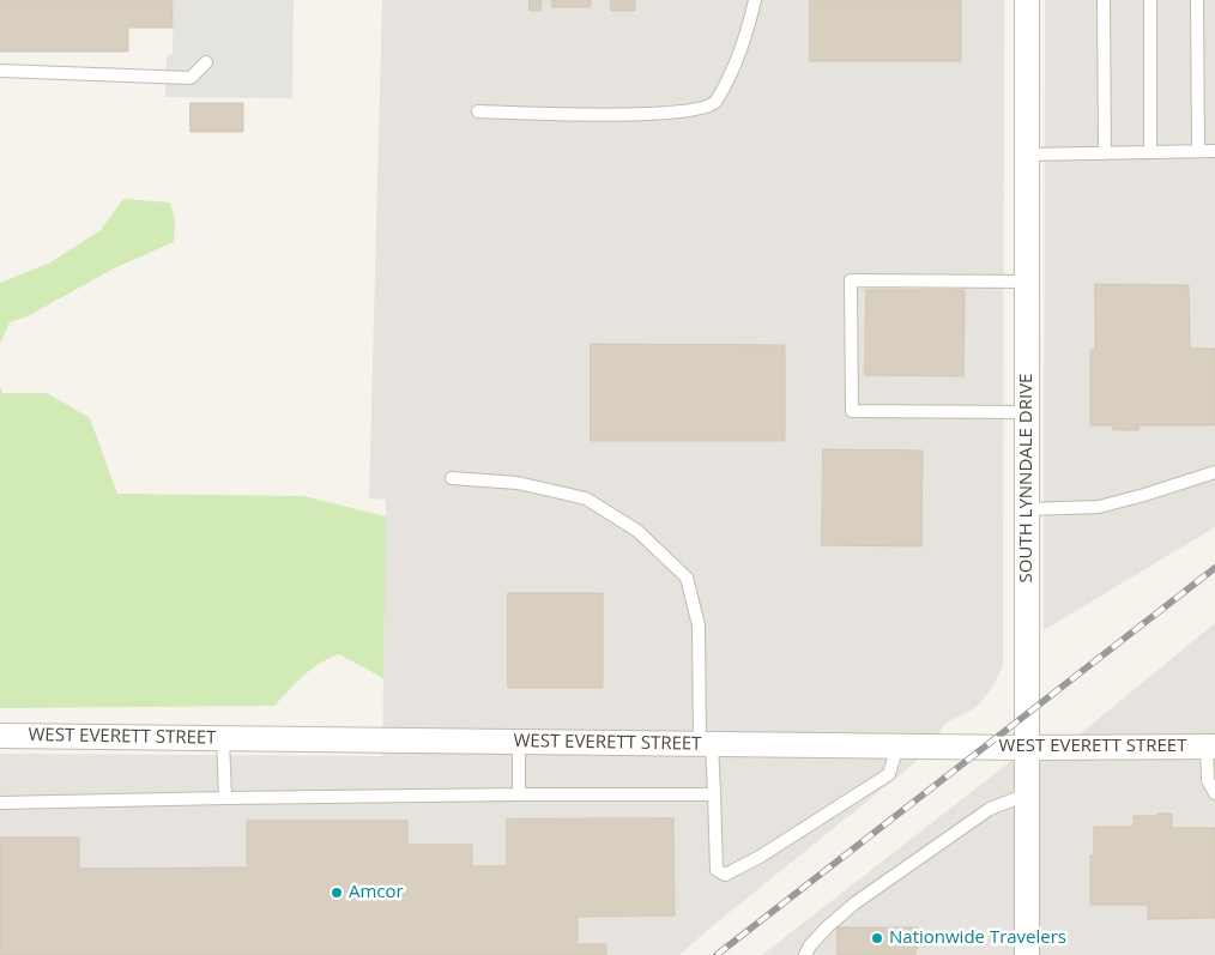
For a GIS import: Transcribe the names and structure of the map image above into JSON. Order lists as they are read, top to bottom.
{
  "streets": {
    "street": ["SOUTH LYNNDALE DRIVE", "WEST EVERETT STREET"]
  },
  "crossings": [
    ["SOUTH LYNNDALE DRIVE", "WEST EVERETT STREET"]
  ],
  "places": ["Amcor", "Nationwide Travelers"]
}
